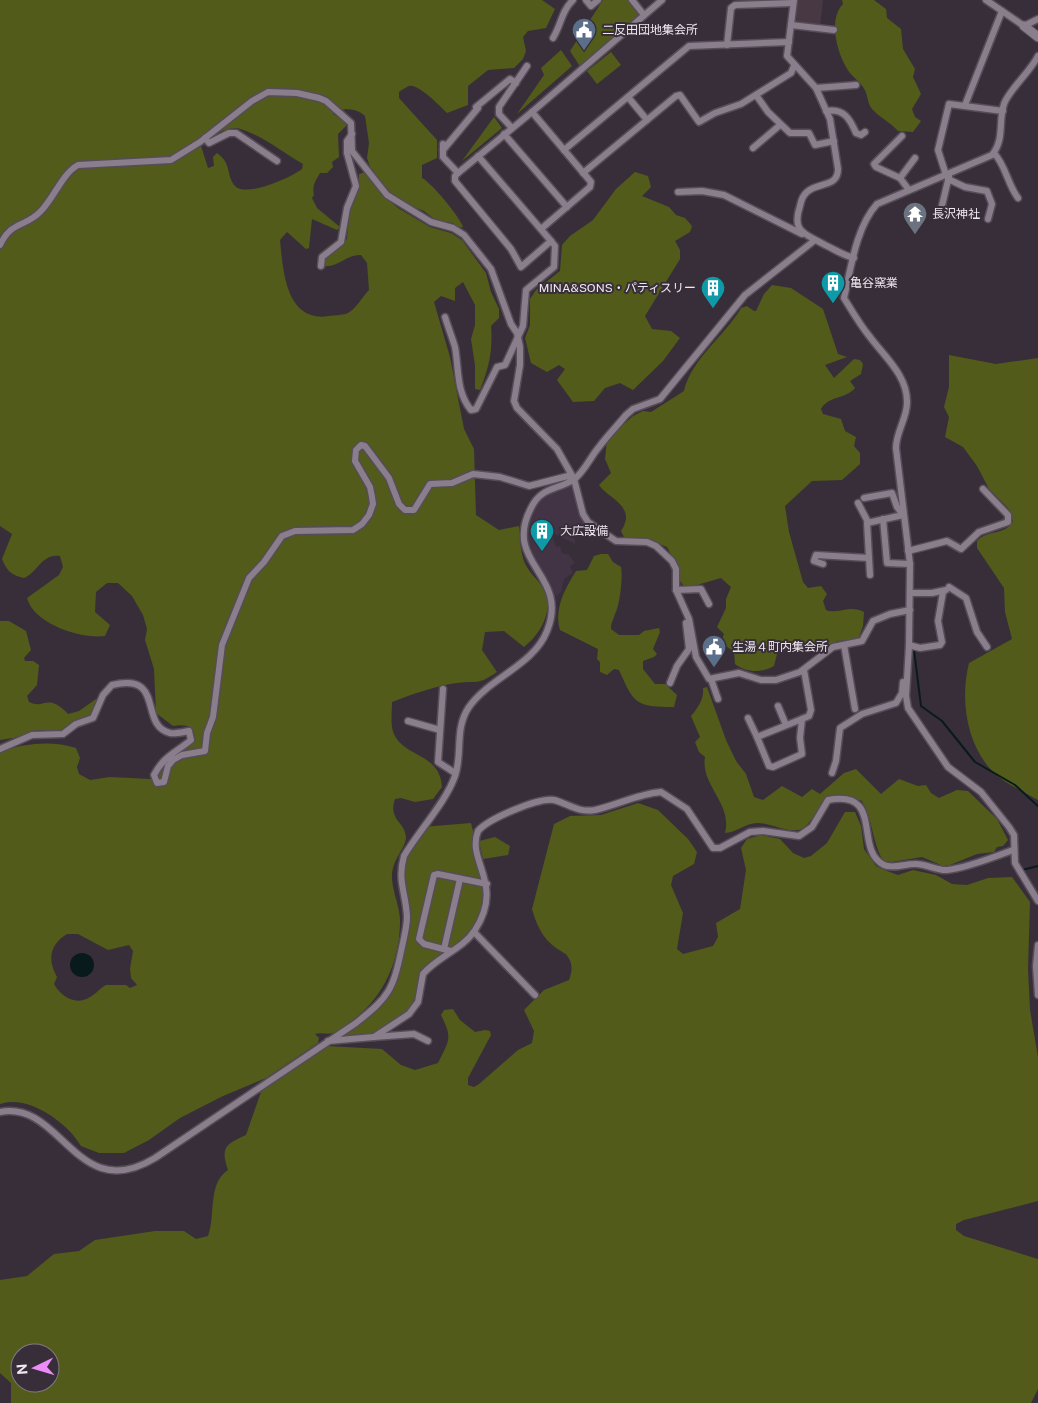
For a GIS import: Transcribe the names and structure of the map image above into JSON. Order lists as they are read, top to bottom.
{
  "places": {
    "public building": ["二反田団地集会所", "生湯４町内集会所"],
    "temple": ["長沢神社"],
    "building": ["亀谷窯業", "MINA&SONS・パティスリー", "大広設備"]
  },
  "north": "left"
}
